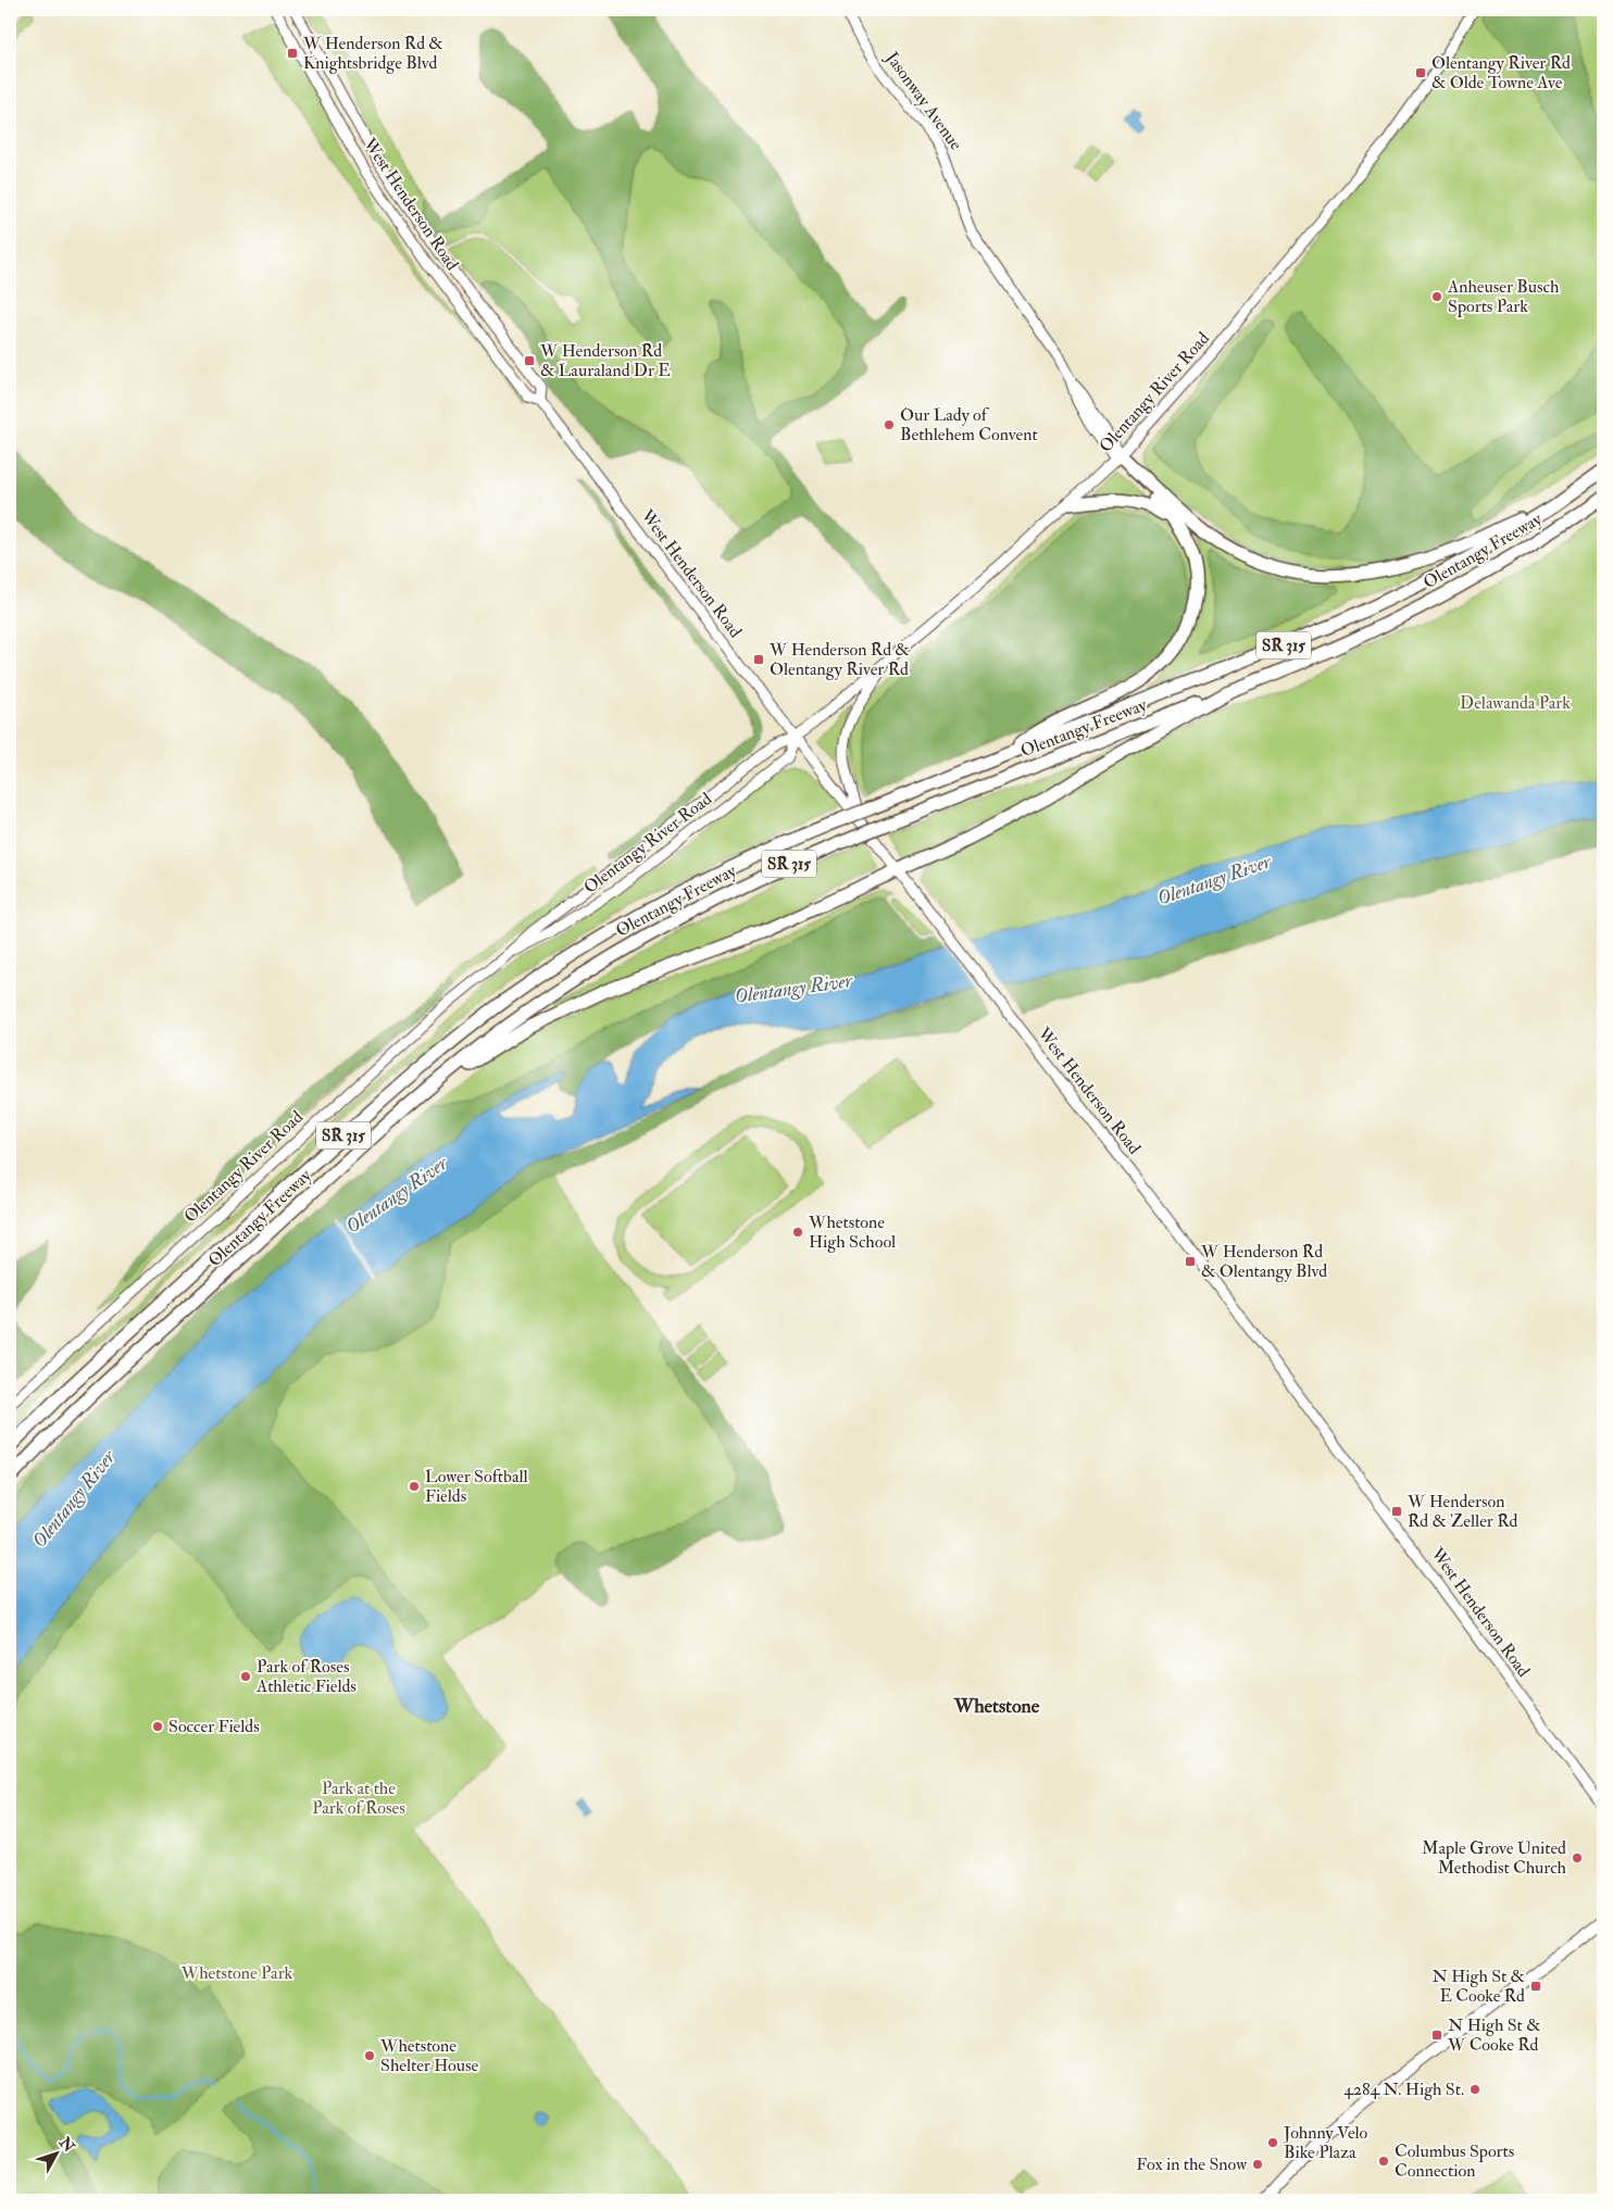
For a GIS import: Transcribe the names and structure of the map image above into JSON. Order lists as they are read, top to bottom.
{
  "streets": {
    "highway": ["Olentangy Freeway", "SR 315"],
    "main road": ["Jasonway Avenue", "West Henderson Road", "Olentangy River Road"]
  },
  "crossings": [
    ["Jasonway Avenue", "Olentangy River Road"],
    ["West Henderson Road", "Olentangy River Road"]
  ],
  "districts": ["Whetstone"],
  "water": ["Olentangy River"],
  "parks": ["Delawanda Park", "Park at the Park of Roses", "Whetstone Park"],
  "places": {
    "transit": [
      "W Henderson Rd & Knightsbridge Blvd",
      "Olentangy River Rd & Olde Towne Ave",
      "W Henderson Rd & Lauraland Dr E",
      "W Henderson Rd & Olentangy River Rd",
      "W Henderson Rd & Olentangy Blvd",
      "W Henderson Rd & Zeller Rd",
      "N High St & E Cooke Rd",
      "N High St & W Cooke Rd"
    ],
    "other": [
      "Anheuser Busch Sports Park",
      "Our Lady of Bethlehem Convent",
      "Whetstone High School",
      "Lower Softball Fields",
      "Park of Roses Athletic Fields",
      "Soccer Fields",
      "Maple Grove United Methodist Church",
      "Whetstone Shelter House",
      "4284 N. High St.",
      "Johnny Velo Bike Plaza",
      "Columbus Sports Connection",
      "Fox in the Snow"
    ]
  },
  "north": "top right"
}
